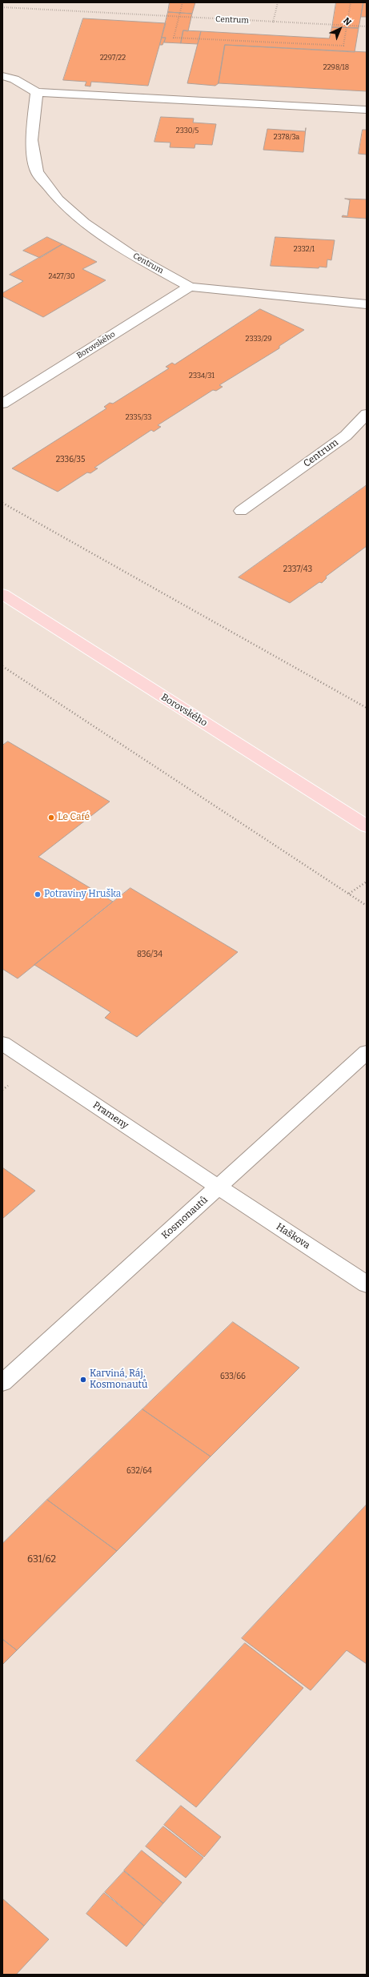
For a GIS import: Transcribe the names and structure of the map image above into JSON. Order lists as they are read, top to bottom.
{
  "streets": {
    "main road": ["Borovského"],
    "street": [
      "Centrum",
      "Prameny",
      "Kosmonautů",
      "Haškova"
    ]
  },
  "crossings": [
    ["Centrum", "Borovského"],
    ["Prameny", "Kosmonautů"],
    ["Prameny", "Haškova"],
    ["Kosmonautů", "Haškova"]
  ],
  "places": ["Le Café", "Potraviny Hruška", "Karviná, Ráj, Kosmonautů"],
  "house_numbers": [
    "2297/22",
    "2298/18",
    "2330/5",
    "2378/3a",
    "2332/1",
    "2427/30",
    "2333/29",
    "2334/31",
    "2335/33",
    "2336/35",
    "2337/43",
    "836/34",
    "633/66",
    "632/64",
    "631/62"
  ],
  "north": "top right"
}
